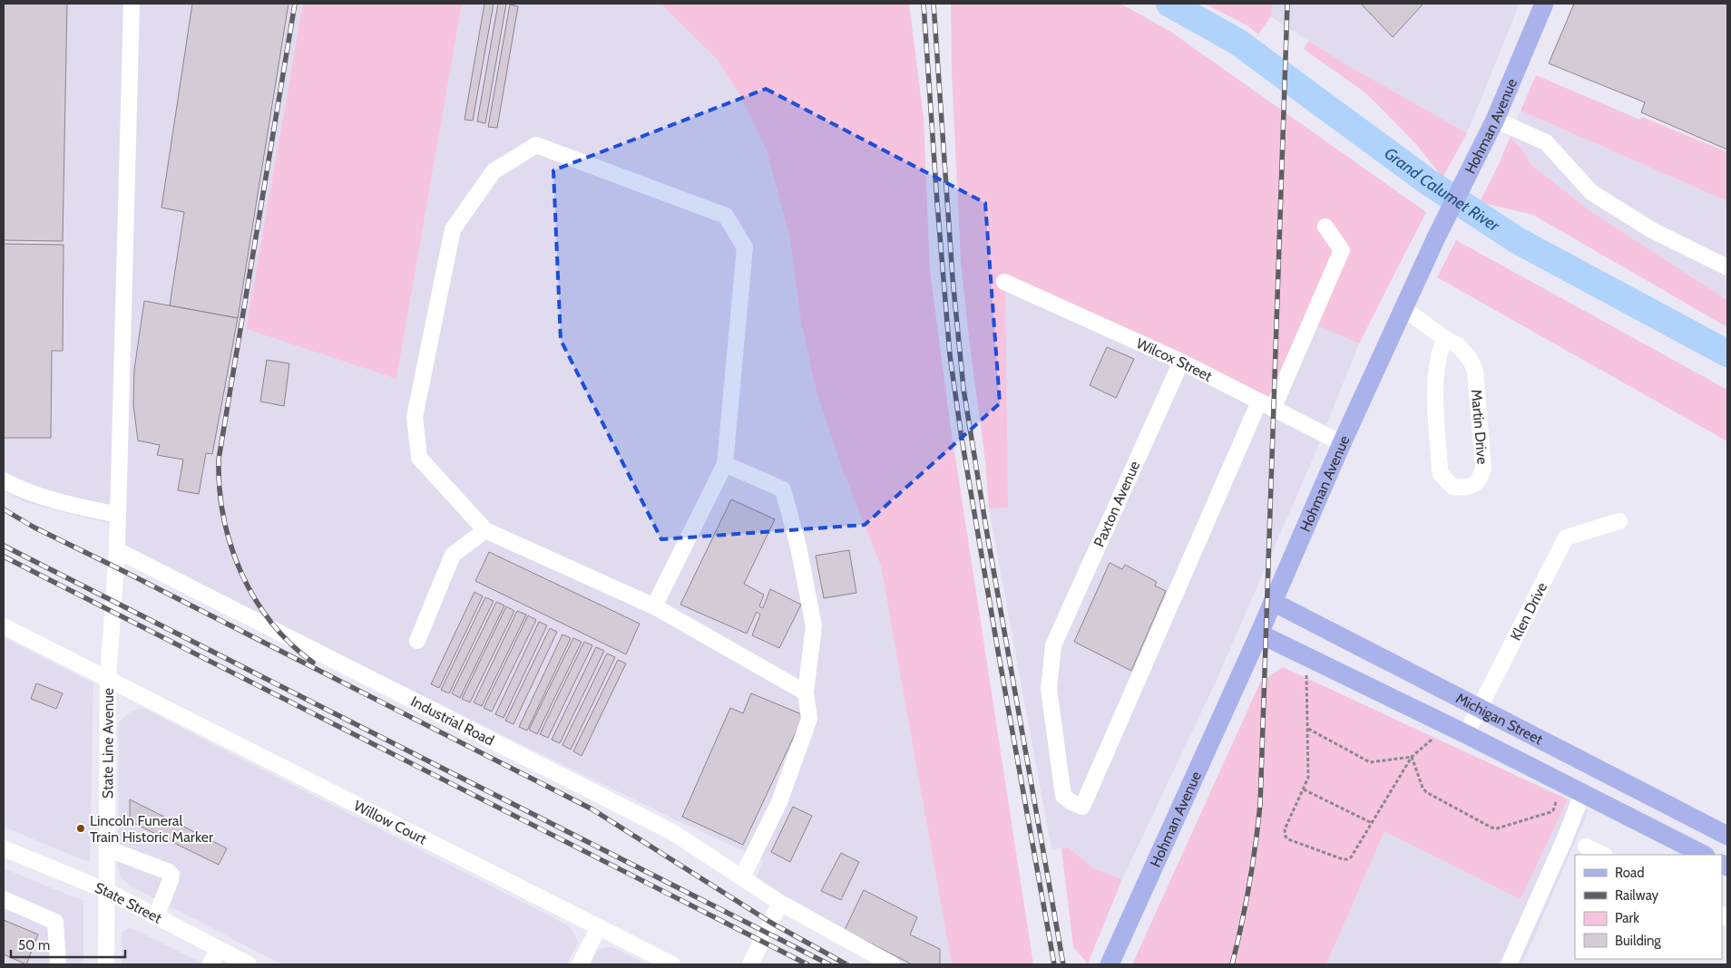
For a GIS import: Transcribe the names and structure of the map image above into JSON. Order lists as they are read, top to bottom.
{
  "streets": {
    "main road": ["Hohman Avenue", "Michigan Street"],
    "street": [
      "Wilcox Street",
      "Martin Drive",
      "Paxton Avenue",
      "Klen Drive",
      "Industrial Road",
      "State Line Avenue",
      "Willow Court",
      "State Street"
    ]
  },
  "crossings": [
    ["Hohman Avenue", "Wilcox Street"],
    ["Hohman Avenue", "Martin Drive"],
    ["Hohman Avenue", "Michigan Street"],
    ["Wilcox Street", "Paxton Avenue"],
    ["Klen Drive", "Michigan Street"],
    ["Industrial Road", "State Line Avenue"],
    ["State Line Avenue", "Willow Court"],
    ["State Line Avenue", "State Street"]
  ],
  "water": ["Grand Calumet River"],
  "places": ["Lincoln Funeral Train Historic Marker"],
  "legend": [
    "Road",
    "Railway",
    "Park",
    "Building"
  ],
  "scale_bar": "50 m"
}
